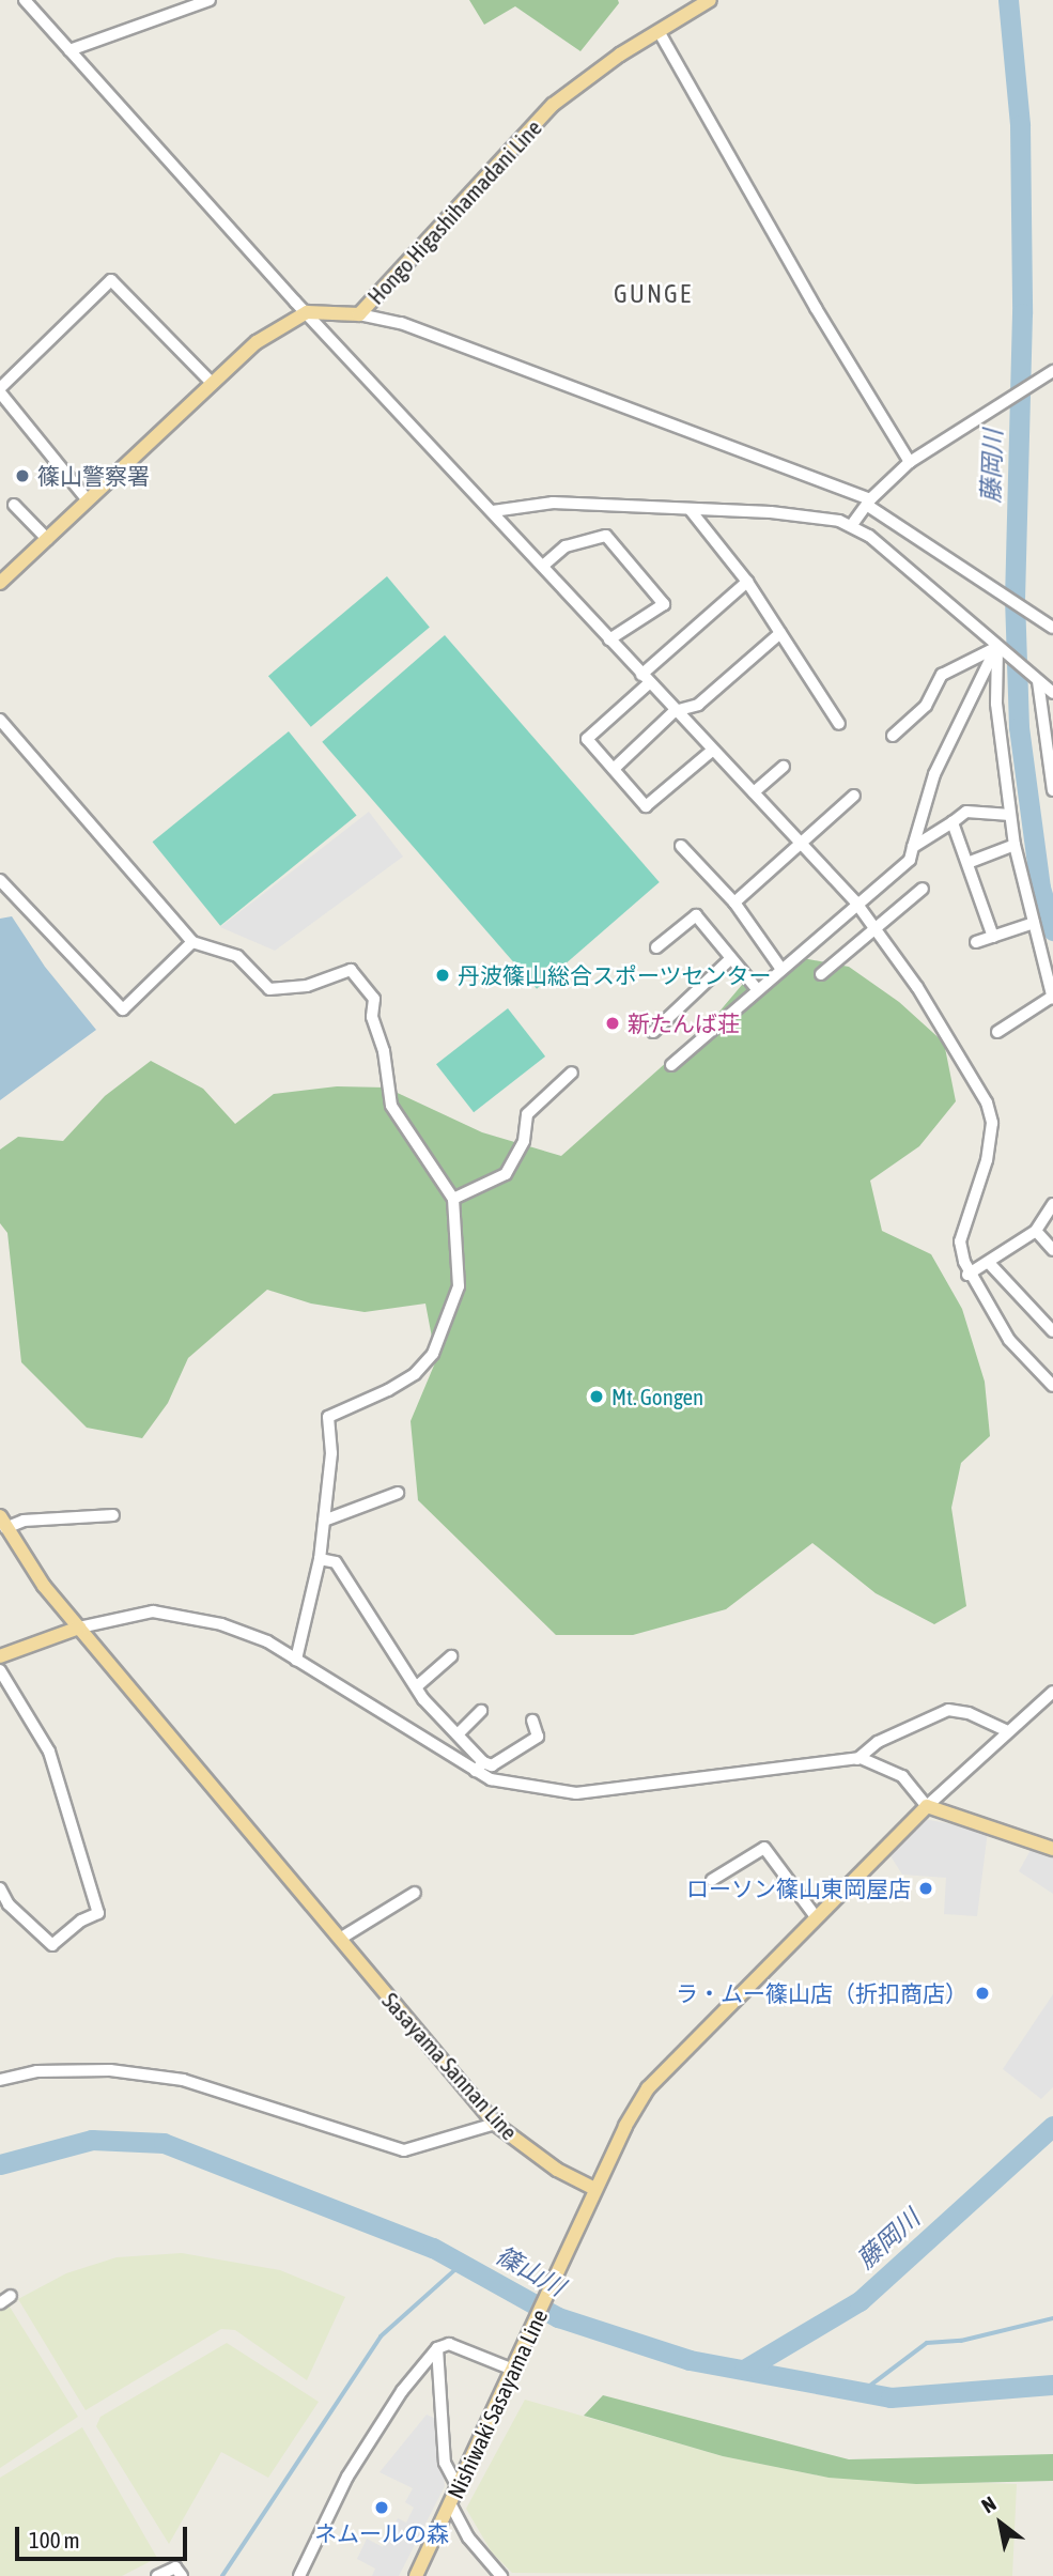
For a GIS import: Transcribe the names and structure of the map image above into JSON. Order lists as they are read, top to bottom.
{
  "streets": {
    "main road": ["Hongo Higashihamadani Line", "Sasayama Sannan Line", "Nishiwaki Sasayama Line"]
  },
  "crossings": [
    ["Sasayama Sannan Line", "Nishiwaki Sasayama Line"]
  ],
  "districts": ["GUNGE"],
  "water": ["藤岡川", "篠山川"],
  "places": [
    "篠山警察署",
    "丹波篠山総合スポーツセンター",
    "新たんば荘",
    "Mt. Gongen",
    "ローソン篠山東岡屋店",
    "ラ・ムー篠山店（折扣商店）",
    "ネムールの森"
  ],
  "scale_bar": "100 m",
  "north": "top left"
}
